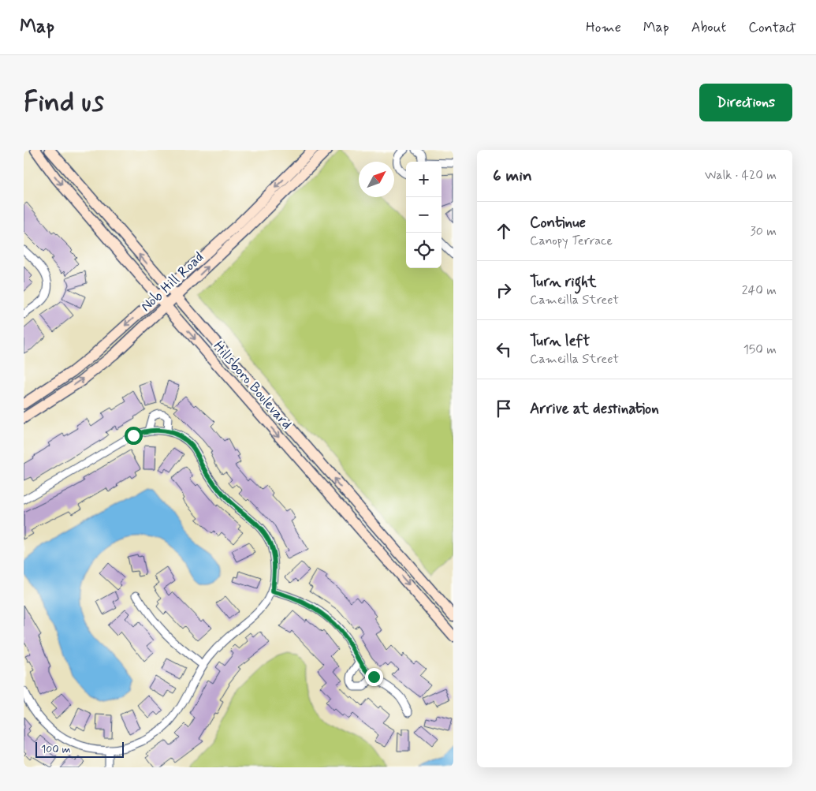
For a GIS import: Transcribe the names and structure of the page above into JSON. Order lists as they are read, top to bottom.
{
  "streets": {
    "street": ["Nob Hill Road", "Hillsboro Boulevard"]
  },
  "crossings": [
    ["Nob Hill Road", "Hillsboro Boulevard"]
  ],
  "scale_bar": "100 m",
  "north": "top right",
  "page": {
    "header": "Map",
    "nav": [
      "Home",
      "Map",
      "About",
      "Contact"
    ],
    "buttons": "Directions",
    "title": "Find us",
    "heading": ["6 min", "Walk · 420 m"],
    "map_buttons": ["+", "−"],
    "list": [
      ["Continue", "Canopy Terrace", "30 m"],
      ["Turn right", "Cameilla Street", "240 m"],
      ["Turn left", "Cameilla Street", "150 m"],
      "Arrive at destination"
    ],
    "scale": "100 m"
  }
}
